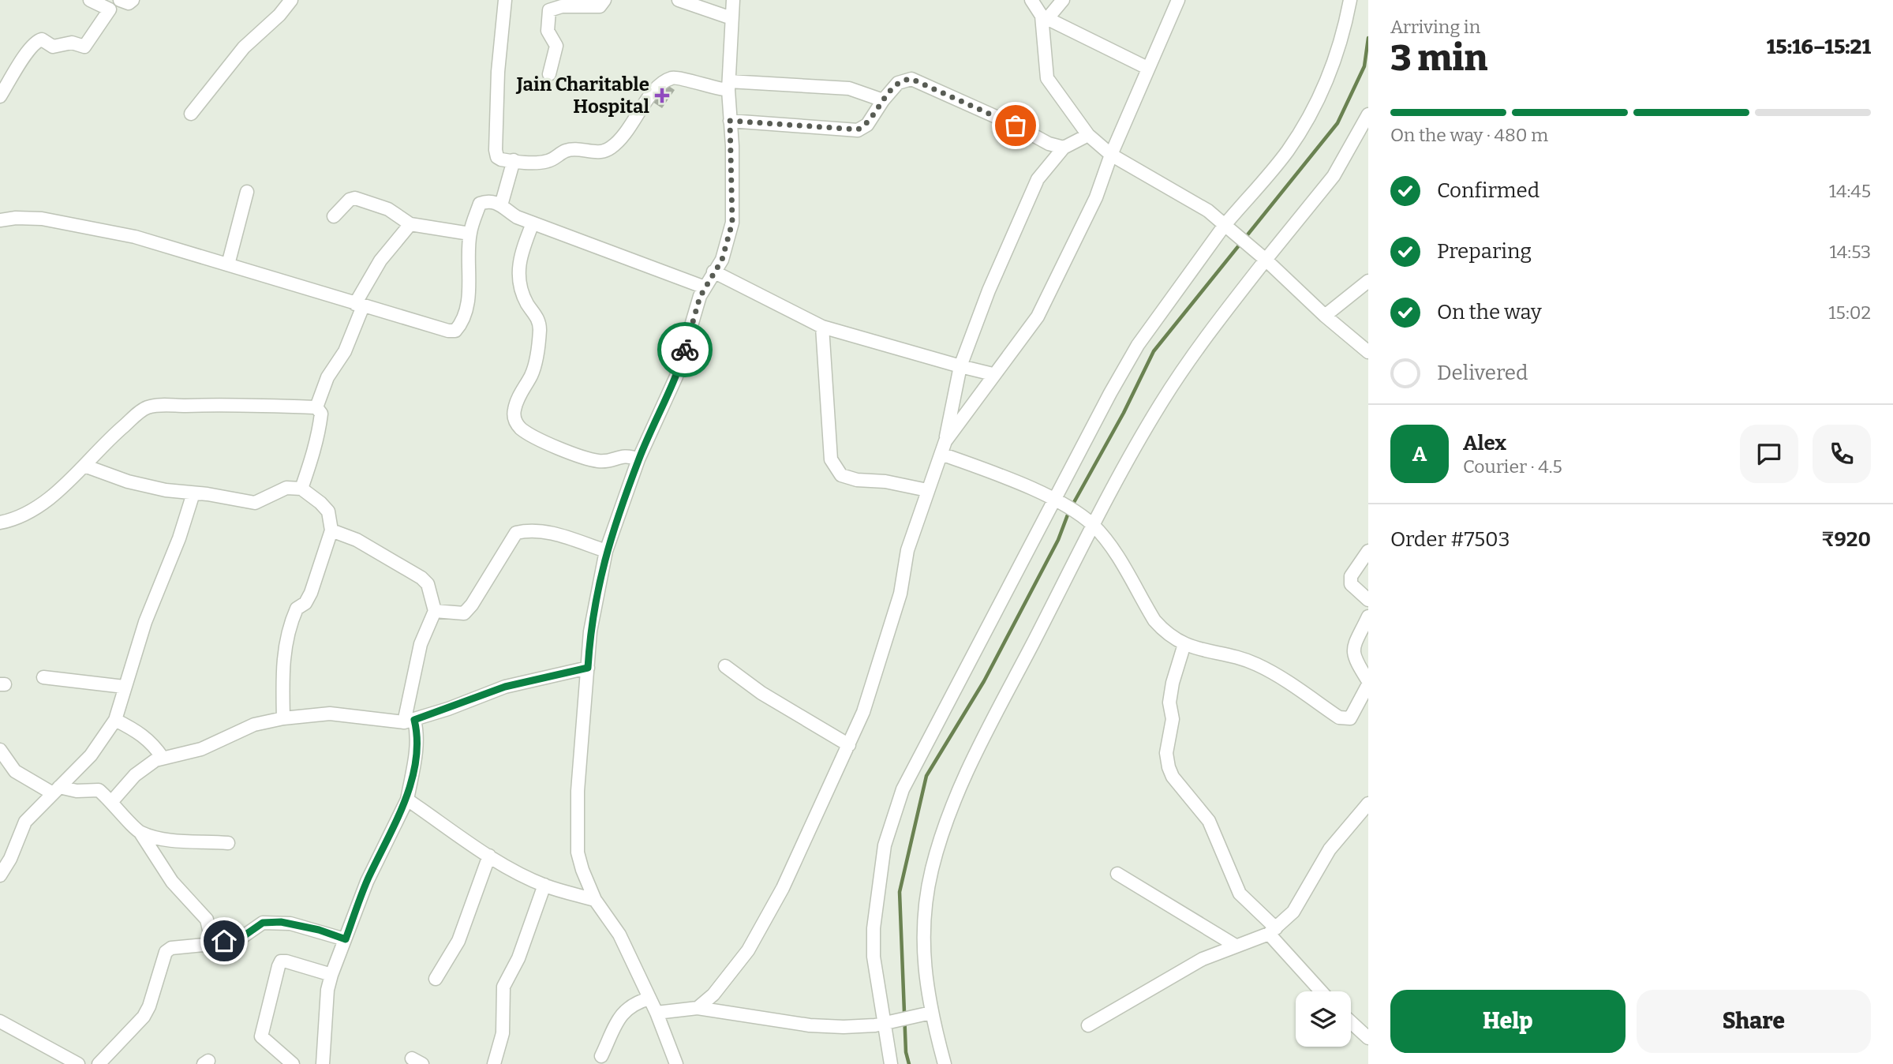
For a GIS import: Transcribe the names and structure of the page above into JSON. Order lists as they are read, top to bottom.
{
  "places": {
    "health": ["Jain Charitable Hospital"]
  },
  "page": {
    "heading": ["3 min", "Arriving in", "15:16–15:21"],
    "panel": [
      "Alex",
      "Courier · 4.5",
      "Order #7503",
      "₹920"
    ],
    "bar": "On the way · 480 m",
    "list": [
      ["Confirmed", "14:45"],
      ["Preparing", "14:53"],
      ["On the way", "15:02"],
      "Delivered"
    ],
    "round": "A",
    "buttons": ["Help", "Share"]
  }
}
